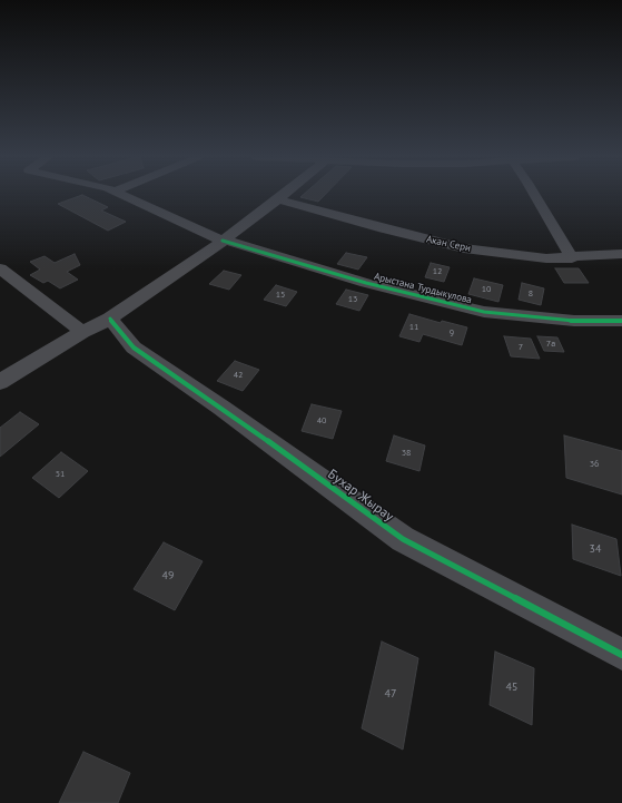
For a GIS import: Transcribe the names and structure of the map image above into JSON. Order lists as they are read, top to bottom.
{
  "streets": {
    "street": ["Акан Сери", "Арыстана Турдыкулова", "Бухар Жырау"]
  },
  "house_numbers": [
    "12",
    "10",
    "8",
    "15",
    "13",
    "11",
    "9",
    "7а",
    "7",
    "42",
    "40",
    "38",
    "36",
    "51",
    "34",
    "49",
    "45",
    "47"
  ]
}
